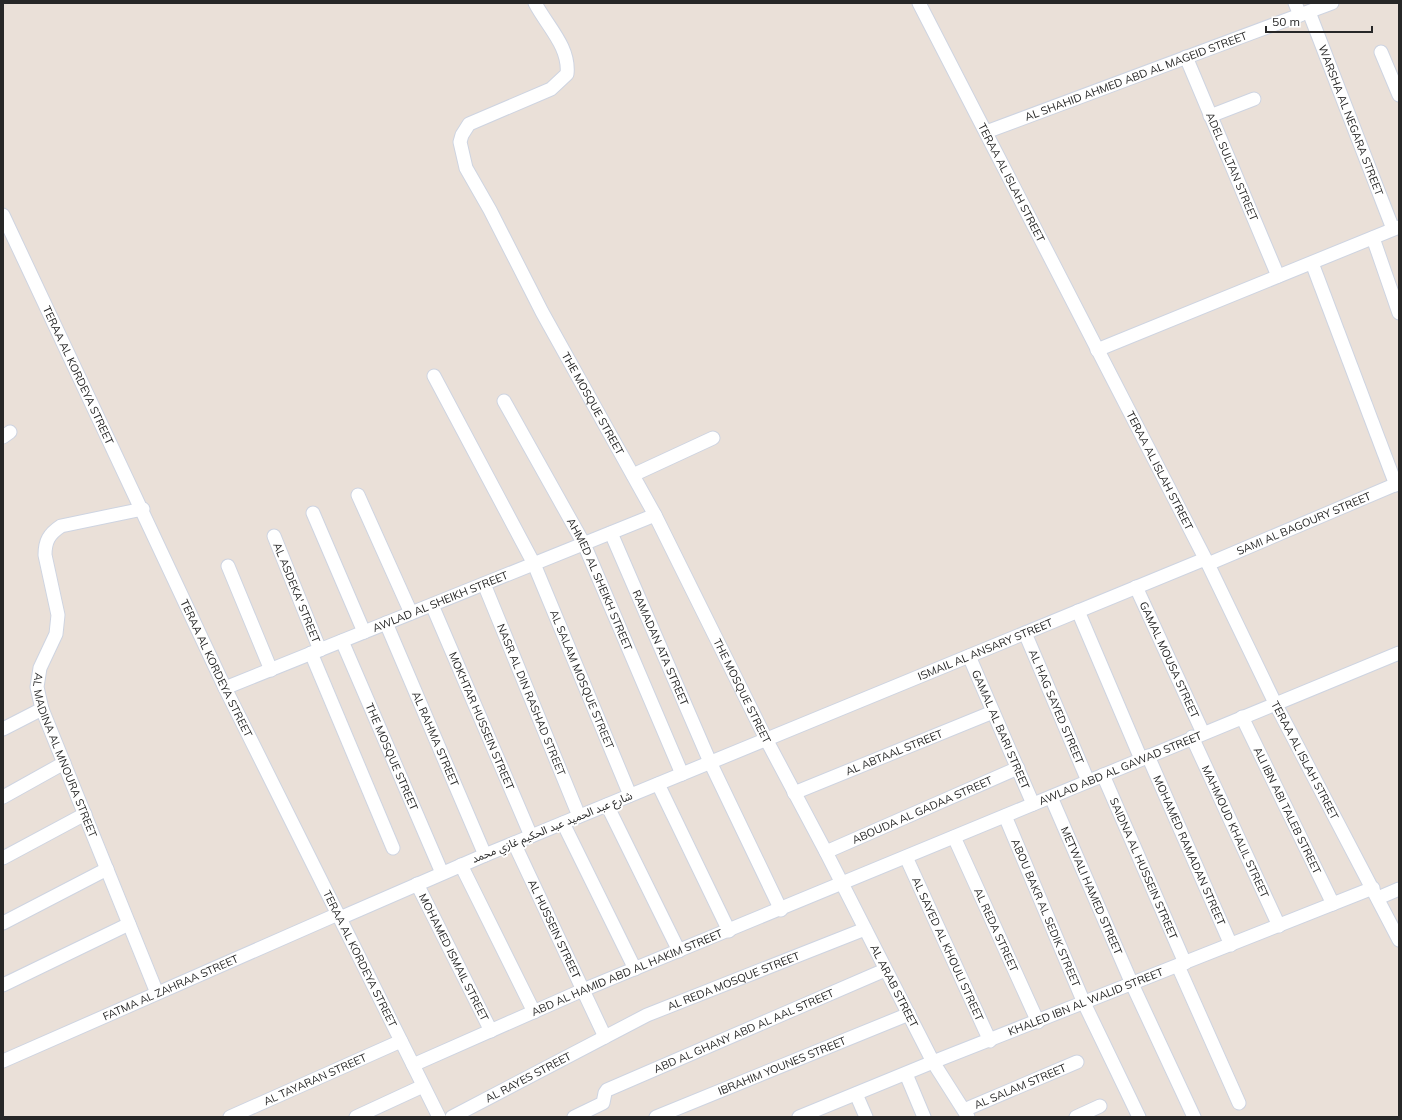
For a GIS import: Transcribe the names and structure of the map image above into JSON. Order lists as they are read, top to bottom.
{
  "streets": {
    "street": [
      "AL SHAHID AHMED ABD AL MAGEID STREET",
      "WARSHA AL NEGARA STREET",
      "ADEL SULTAN STREET",
      "TERAA AL ISLAH STREET",
      "TERAA AL KORDEYA STREET",
      "THE MOSQUE STREET",
      "SAMI AL BAGOURY STREET",
      "AHMED AL SHEIKH STREET",
      "AL ASDEKA' STREET",
      "AWLAD AL SHEIKH STREET",
      "RAMADAN ATA STREET",
      "ISMAIL AL ANSARY STREET",
      "GAMAL MOUSA STREET",
      "AL SALAM MOSQUE STREET",
      "NASR AL DIN RASHAD STREET",
      "AL HAG SAYED STREET",
      "MOKHTAR HUSSEIN STREET",
      "GAMAL AL BARI STREET",
      "AL RAHMA STREET",
      "AL ABTAAL STREET",
      "AL MADINA AL MNOURA STREET",
      "AWLAD ABD AL GAWAD STREET",
      "ABOUDA AL GADAA STREET",
      "ALI IBN ABI TALEB STREET",
      "شارع عبد الحميد عبد الحكيم غازي محمد",
      "MAHMOUD KHALIL STREET",
      "MOHAMED RAMADAN STREET",
      "SAIDNA AL HUSSEIN STREET",
      "METWALI HAMED STREET",
      "ABOU BAKR AL SEDIK STREET",
      "AL HUSSEIN STREET",
      "AL REDA STREET",
      "AL SAYED AL KHOULI STREET",
      "MOHAMED ISMAIL STREET",
      "ABD AL HAMID ABD AL HAKIM STREET",
      "AL REDA MOSQUE STREET",
      "AL ARAB STREET",
      "FATMA AL ZAHRAA STREET",
      "KHALED IBN AL WALID STREET",
      "ABD AL GHANY ABD AL AAL STREET",
      "IBRAHIM YOUNES STREET",
      "AL RAYES STREET",
      "AL TAYARAN STREET",
      "AL SALAM STREET"
    ]
  },
  "crossings": [
    ["AL SHAHID AHMED ABD AL MAGEID STREET", "WARSHA AL NEGARA STREET"],
    ["AL SHAHID AHMED ABD AL MAGEID STREET", "ADEL SULTAN STREET"],
    ["AL SHAHID AHMED ABD AL MAGEID STREET", "TERAA AL ISLAH STREET"],
    ["TERAA AL ISLAH STREET", "SAMI AL BAGOURY STREET"],
    ["TERAA AL ISLAH STREET", "ISMAIL AL ANSARY STREET"],
    ["TERAA AL ISLAH STREET", "AWLAD ABD AL GAWAD STREET"],
    ["TERAA AL ISLAH STREET", "KHALED IBN AL WALID STREET"],
    ["TERAA AL KORDEYA STREET", "AWLAD AL SHEIKH STREET"],
    ["TERAA AL KORDEYA STREET", "AL MADINA AL MNOURA STREET"],
    ["TERAA AL KORDEYA STREET", "شارع عبد الحميد عبد الحكيم غازي محمد"],
    ["TERAA AL KORDEYA STREET", "ABD AL HAMID ABD AL HAKIM STREET"],
    ["TERAA AL KORDEYA STREET", "FATMA AL ZAHRAA STREET"],
    ["TERAA AL KORDEYA STREET", "AL TAYARAN STREET"],
    ["THE MOSQUE STREET", "AWLAD AL SHEIKH STREET"],
    ["THE MOSQUE STREET", "ISMAIL AL ANSARY STREET"],
    ["THE MOSQUE STREET", "AL ABTAAL STREET"],
    ["THE MOSQUE STREET", "ABOUDA AL GADAA STREET"],
    ["THE MOSQUE STREET", "شارع عبد الحميد عبد الحكيم غازي محمد"],
    ["THE MOSQUE STREET", "AL ARAB STREET"],
    ["SAMI AL BAGOURY STREET", "ISMAIL AL ANSARY STREET"],
    ["AHMED AL SHEIKH STREET", "AWLAD AL SHEIKH STREET"],
    ["AHMED AL SHEIKH STREET", "شارع عبد الحميد عبد الحكيم غازي محمد"],
    ["AL ASDEKA' STREET", "AWLAD AL SHEIKH STREET"],
    ["AWLAD AL SHEIKH STREET", "RAMADAN ATA STREET"],
    ["AWLAD AL SHEIKH STREET", "AL SALAM MOSQUE STREET"],
    ["AWLAD AL SHEIKH STREET", "NASR AL DIN RASHAD STREET"],
    ["AWLAD AL SHEIKH STREET", "MOKHTAR HUSSEIN STREET"],
    ["AWLAD AL SHEIKH STREET", "AL RAHMA STREET"],
    ["RAMADAN ATA STREET", "شارع عبد الحميد عبد الحكيم غازي محمد"],
    ["RAMADAN ATA STREET", "ABD AL HAMID ABD AL HAKIM STREET"],
    ["ISMAIL AL ANSARY STREET", "GAMAL MOUSA STREET"],
    ["ISMAIL AL ANSARY STREET", "AL HAG SAYED STREET"],
    ["ISMAIL AL ANSARY STREET", "GAMAL AL BARI STREET"],
    ["ISMAIL AL ANSARY STREET", "شارع عبد الحميد عبد الحكيم غازي محمد"],
    ["ISMAIL AL ANSARY STREET", "MOHAMED RAMADAN STREET"],
    ["GAMAL MOUSA STREET", "AWLAD ABD AL GAWAD STREET"],
    ["GAMAL MOUSA STREET", "MAHMOUD KHALIL STREET"],
    ["AL SALAM MOSQUE STREET", "شارع عبد الحميد عبد الحكيم غازي محمد"],
    ["NASR AL DIN RASHAD STREET", "شارع عبد الحميد عبد الحكيم غازي محمد"],
    ["AL HAG SAYED STREET", "AWLAD ABD AL GAWAD STREET"],
    ["MOKHTAR HUSSEIN STREET", "شارع عبد الحميد عبد الحكيم غازي محمد"],
    ["GAMAL AL BARI STREET", "AL ABTAAL STREET"],
    ["GAMAL AL BARI STREET", "AWLAD ABD AL GAWAD STREET"],
    ["GAMAL AL BARI STREET", "ABOUDA AL GADAA STREET"],
    ["AL RAHMA STREET", "شارع عبد الحميد عبد الحكيم غازي محمد"],
    ["AL MADINA AL MNOURA STREET", "FATMA AL ZAHRAA STREET"],
    ["AWLAD ABD AL GAWAD STREET", "ALI IBN ABI TALEB STREET"],
    ["AWLAD ABD AL GAWAD STREET", "MAHMOUD KHALIL STREET"],
    ["AWLAD ABD AL GAWAD STREET", "MOHAMED RAMADAN STREET"],
    ["AWLAD ABD AL GAWAD STREET", "SAIDNA AL HUSSEIN STREET"],
    ["AWLAD ABD AL GAWAD STREET", "METWALI HAMED STREET"],
    ["AWLAD ABD AL GAWAD STREET", "ABOU BAKR AL SEDIK STREET"],
    ["AWLAD ABD AL GAWAD STREET", "AL REDA STREET"],
    ["AWLAD ABD AL GAWAD STREET", "AL SAYED AL KHOULI STREET"],
    ["AWLAD ABD AL GAWAD STREET", "ABD AL HAMID ABD AL HAKIM STREET"],
    ["AWLAD ABD AL GAWAD STREET", "AL ARAB STREET"],
    ["ABOUDA AL GADAA STREET", "AL ARAB STREET"],
    ["ALI IBN ABI TALEB STREET", "KHALED IBN AL WALID STREET"],
    ["شارع عبد الحميد عبد الحكيم غازي محمد", "AL HUSSEIN STREET"],
    ["شارع عبد الحميد عبد الحكيم غازي محمد", "MOHAMED ISMAIL STREET"],
    ["شارع عبد الحميد عبد الحكيم غازي محمد", "FATMA AL ZAHRAA STREET"],
    ["MAHMOUD KHALIL STREET", "KHALED IBN AL WALID STREET"],
    ["MOHAMED RAMADAN STREET", "KHALED IBN AL WALID STREET"],
    ["SAIDNA AL HUSSEIN STREET", "KHALED IBN AL WALID STREET"],
    ["METWALI HAMED STREET", "KHALED IBN AL WALID STREET"],
    ["ABOU BAKR AL SEDIK STREET", "KHALED IBN AL WALID STREET"],
    ["AL HUSSEIN STREET", "ABD AL HAMID ABD AL HAKIM STREET"],
    ["AL HUSSEIN STREET", "AL REDA MOSQUE STREET"],
    ["AL HUSSEIN STREET", "AL RAYES STREET"],
    ["AL REDA STREET", "KHALED IBN AL WALID STREET"],
    ["AL SAYED AL KHOULI STREET", "KHALED IBN AL WALID STREET"],
    ["MOHAMED ISMAIL STREET", "ABD AL HAMID ABD AL HAKIM STREET"],
    ["ABD AL HAMID ABD AL HAKIM STREET", "AL ARAB STREET"],
    ["AL REDA MOSQUE STREET", "AL ARAB STREET"],
    ["AL REDA MOSQUE STREET", "AL RAYES STREET"],
    ["AL ARAB STREET", "KHALED IBN AL WALID STREET"],
    ["AL ARAB STREET", "ABD AL GHANY ABD AL AAL STREET"],
    ["AL ARAB STREET", "IBRAHIM YOUNES STREET"],
    ["AL ARAB STREET", "AL SALAM STREET"]
  ],
  "scale_bar": "50 m"
}
